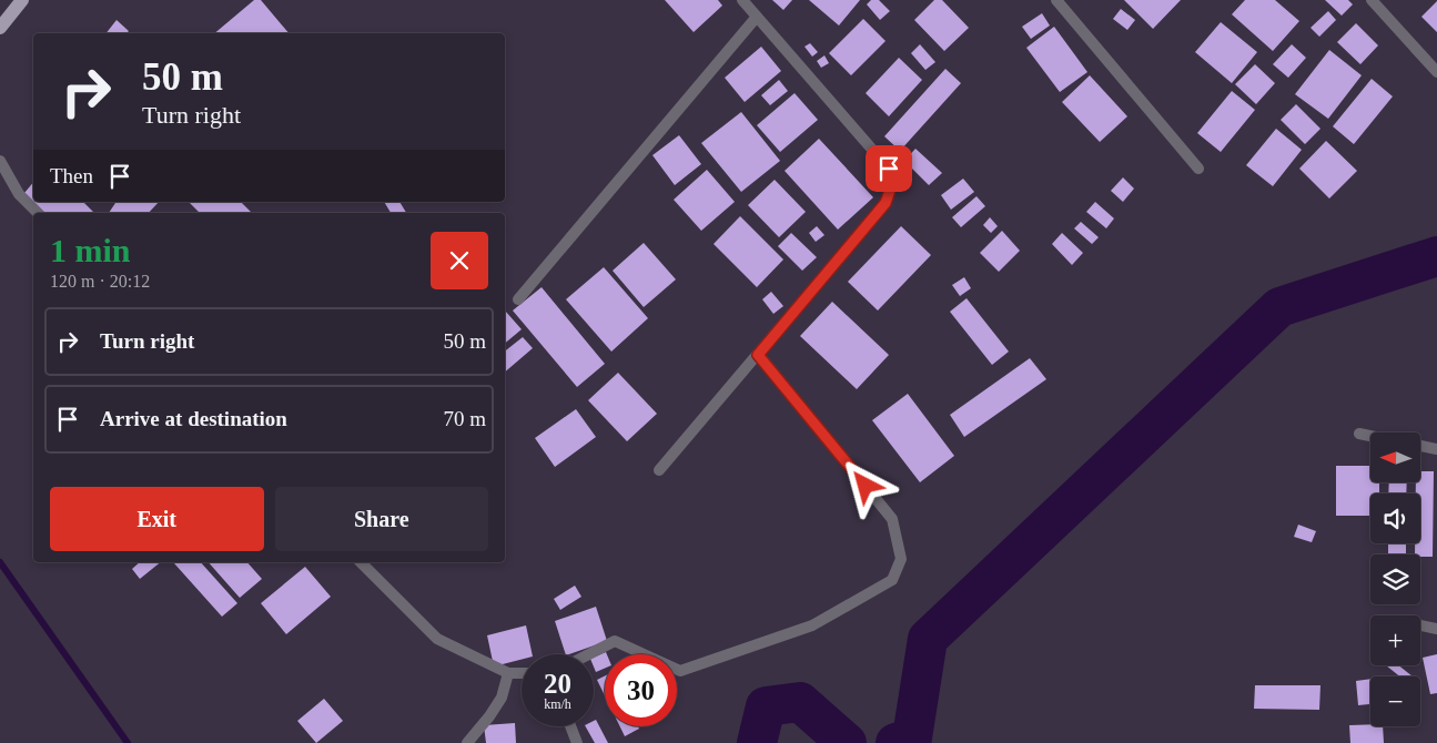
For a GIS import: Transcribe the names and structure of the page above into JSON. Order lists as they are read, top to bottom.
{
  "north": "left",
  "page": {
    "turn": ["50 m", "Turn right"],
    "then": "Then",
    "heading": ["1 min", "120 m · 20:12"],
    "list": [
      {
        "name": "Turn right",
        "value": "50 m"
      },
      {
        "name": "Arrive at destination",
        "value": "70 m"
      }
    ],
    "map_buttons": ["+", "−"],
    "buttons": ["Exit", "Share"],
    "speed": "20 km/h",
    "limit": "30"
  }
}
